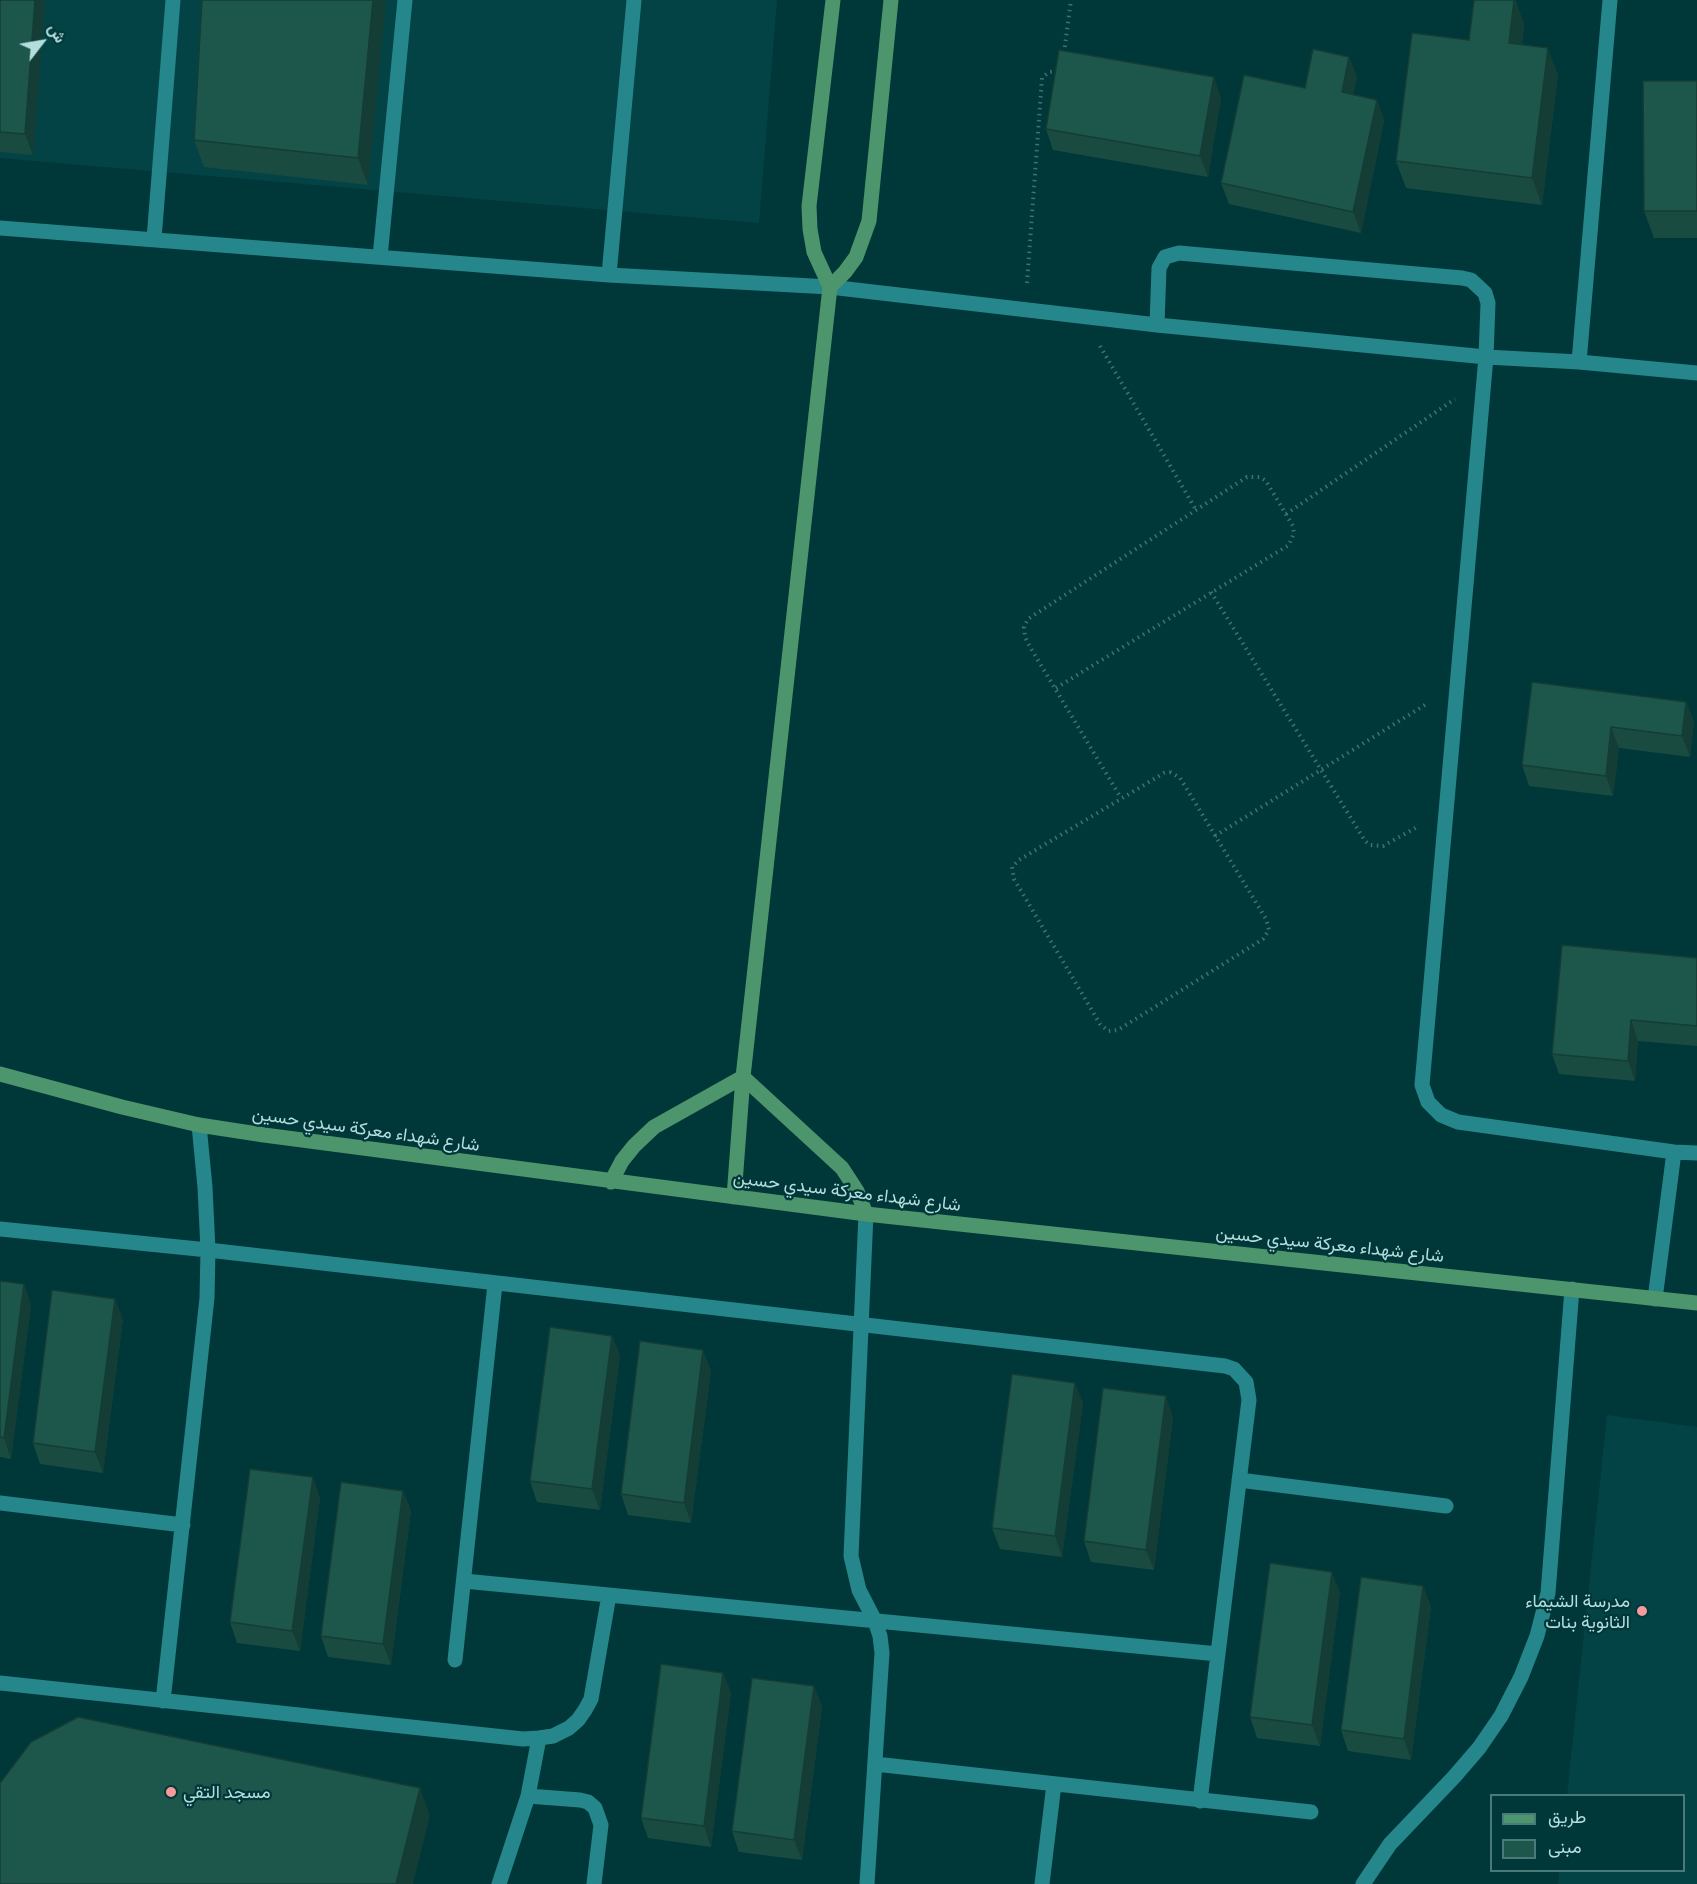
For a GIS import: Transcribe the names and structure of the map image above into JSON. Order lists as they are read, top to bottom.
{
  "streets": {
    "main road": ["شارع شهداء معركة سيدي حسين"]
  },
  "places": ["مدرسة الشيماء الثانوية بنات", "مسجد التقي"],
  "legend": ["طريق", "مبنى"],
  "north": "top right"
}
